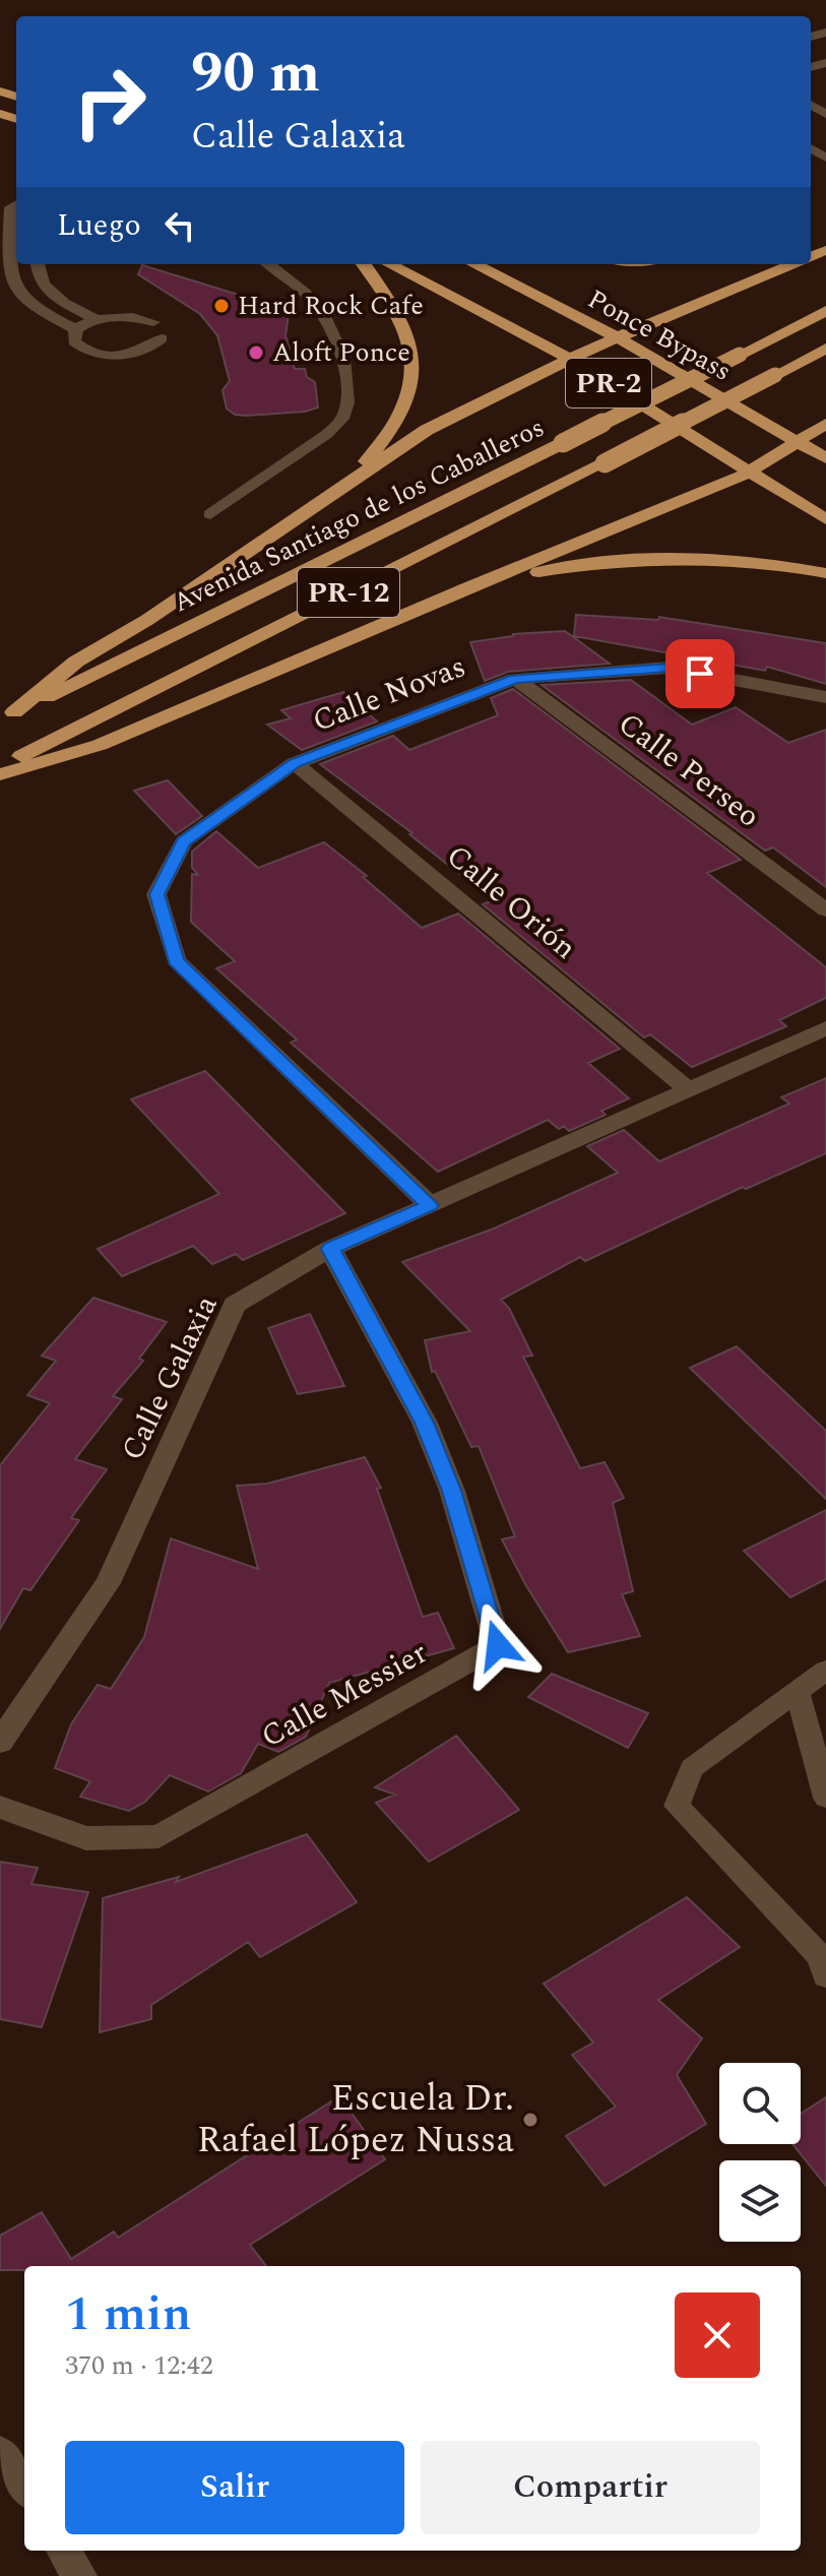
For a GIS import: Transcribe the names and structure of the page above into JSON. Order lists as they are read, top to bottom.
{
  "streets": {
    "highway": [
      "Ponce Bypass",
      "PR-2",
      "Avenida Santiago de los Caballeros",
      "PR-12"
    ],
    "street": [
      "Calle Novas",
      "Calle Perseo",
      "Calle Orión",
      "Calle Galaxia",
      "Calle Messier"
    ]
  },
  "crossings": [
    ["Calle Novas", "Calle Perseo"],
    ["Calle Novas", "Calle Orión"],
    ["Calle Novas", "Calle Galaxia"],
    ["Calle Orión", "Calle Galaxia"],
    ["Calle Galaxia", "Calle Messier"]
  ],
  "places": ["Hard Rock Cafe", "Aloft Ponce", "Escuela Dr. Rafael López Nussa"],
  "page": {
    "turn": ["90 m", "Calle Galaxia"],
    "then": "Luego",
    "heading": ["1 min", "370 m · 12:42"],
    "buttons": ["Salir", "Compartir"]
  }
}
